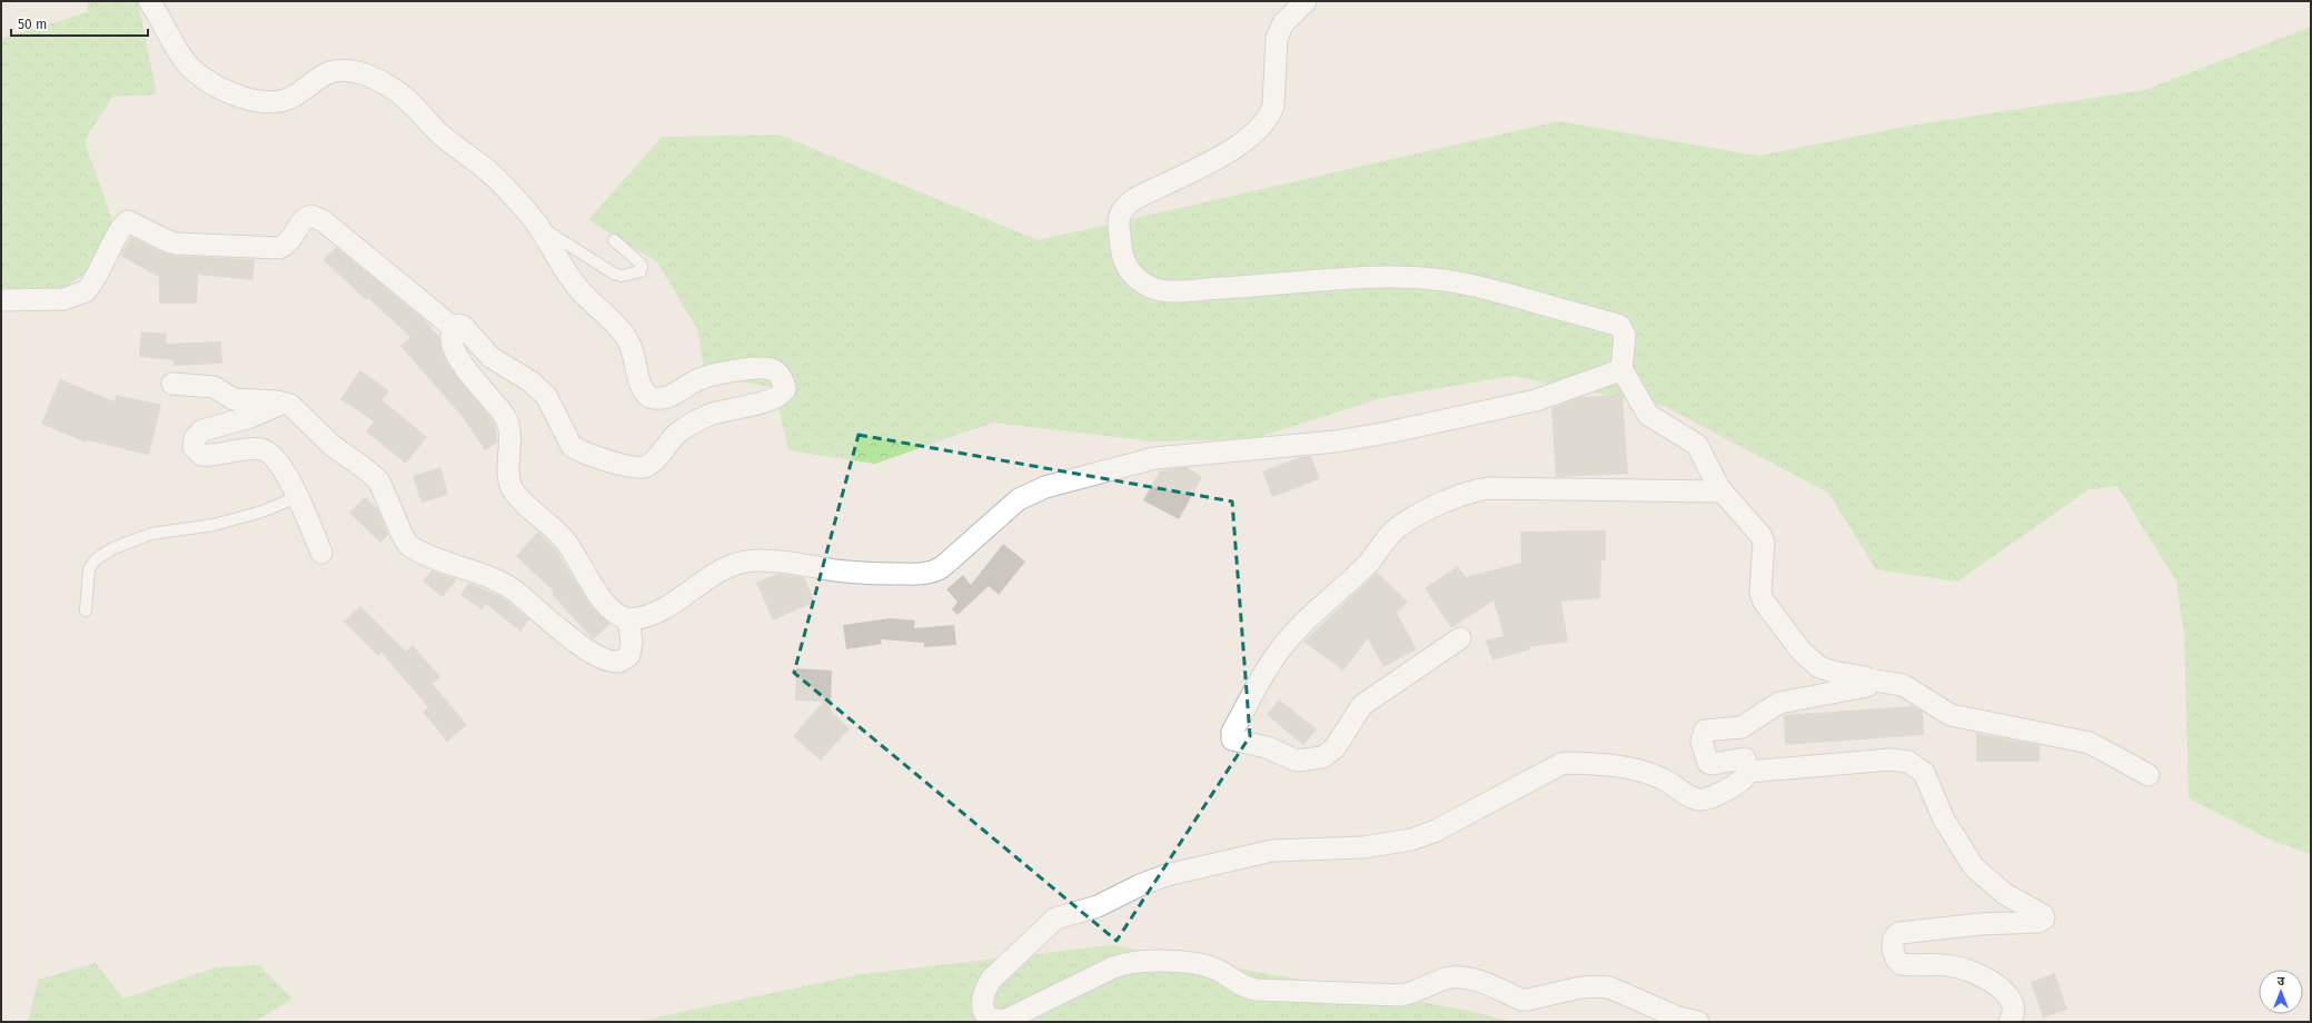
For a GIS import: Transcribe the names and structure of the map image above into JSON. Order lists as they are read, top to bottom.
{
  "scale_bar": "50 m",
  "north": "top"
}
